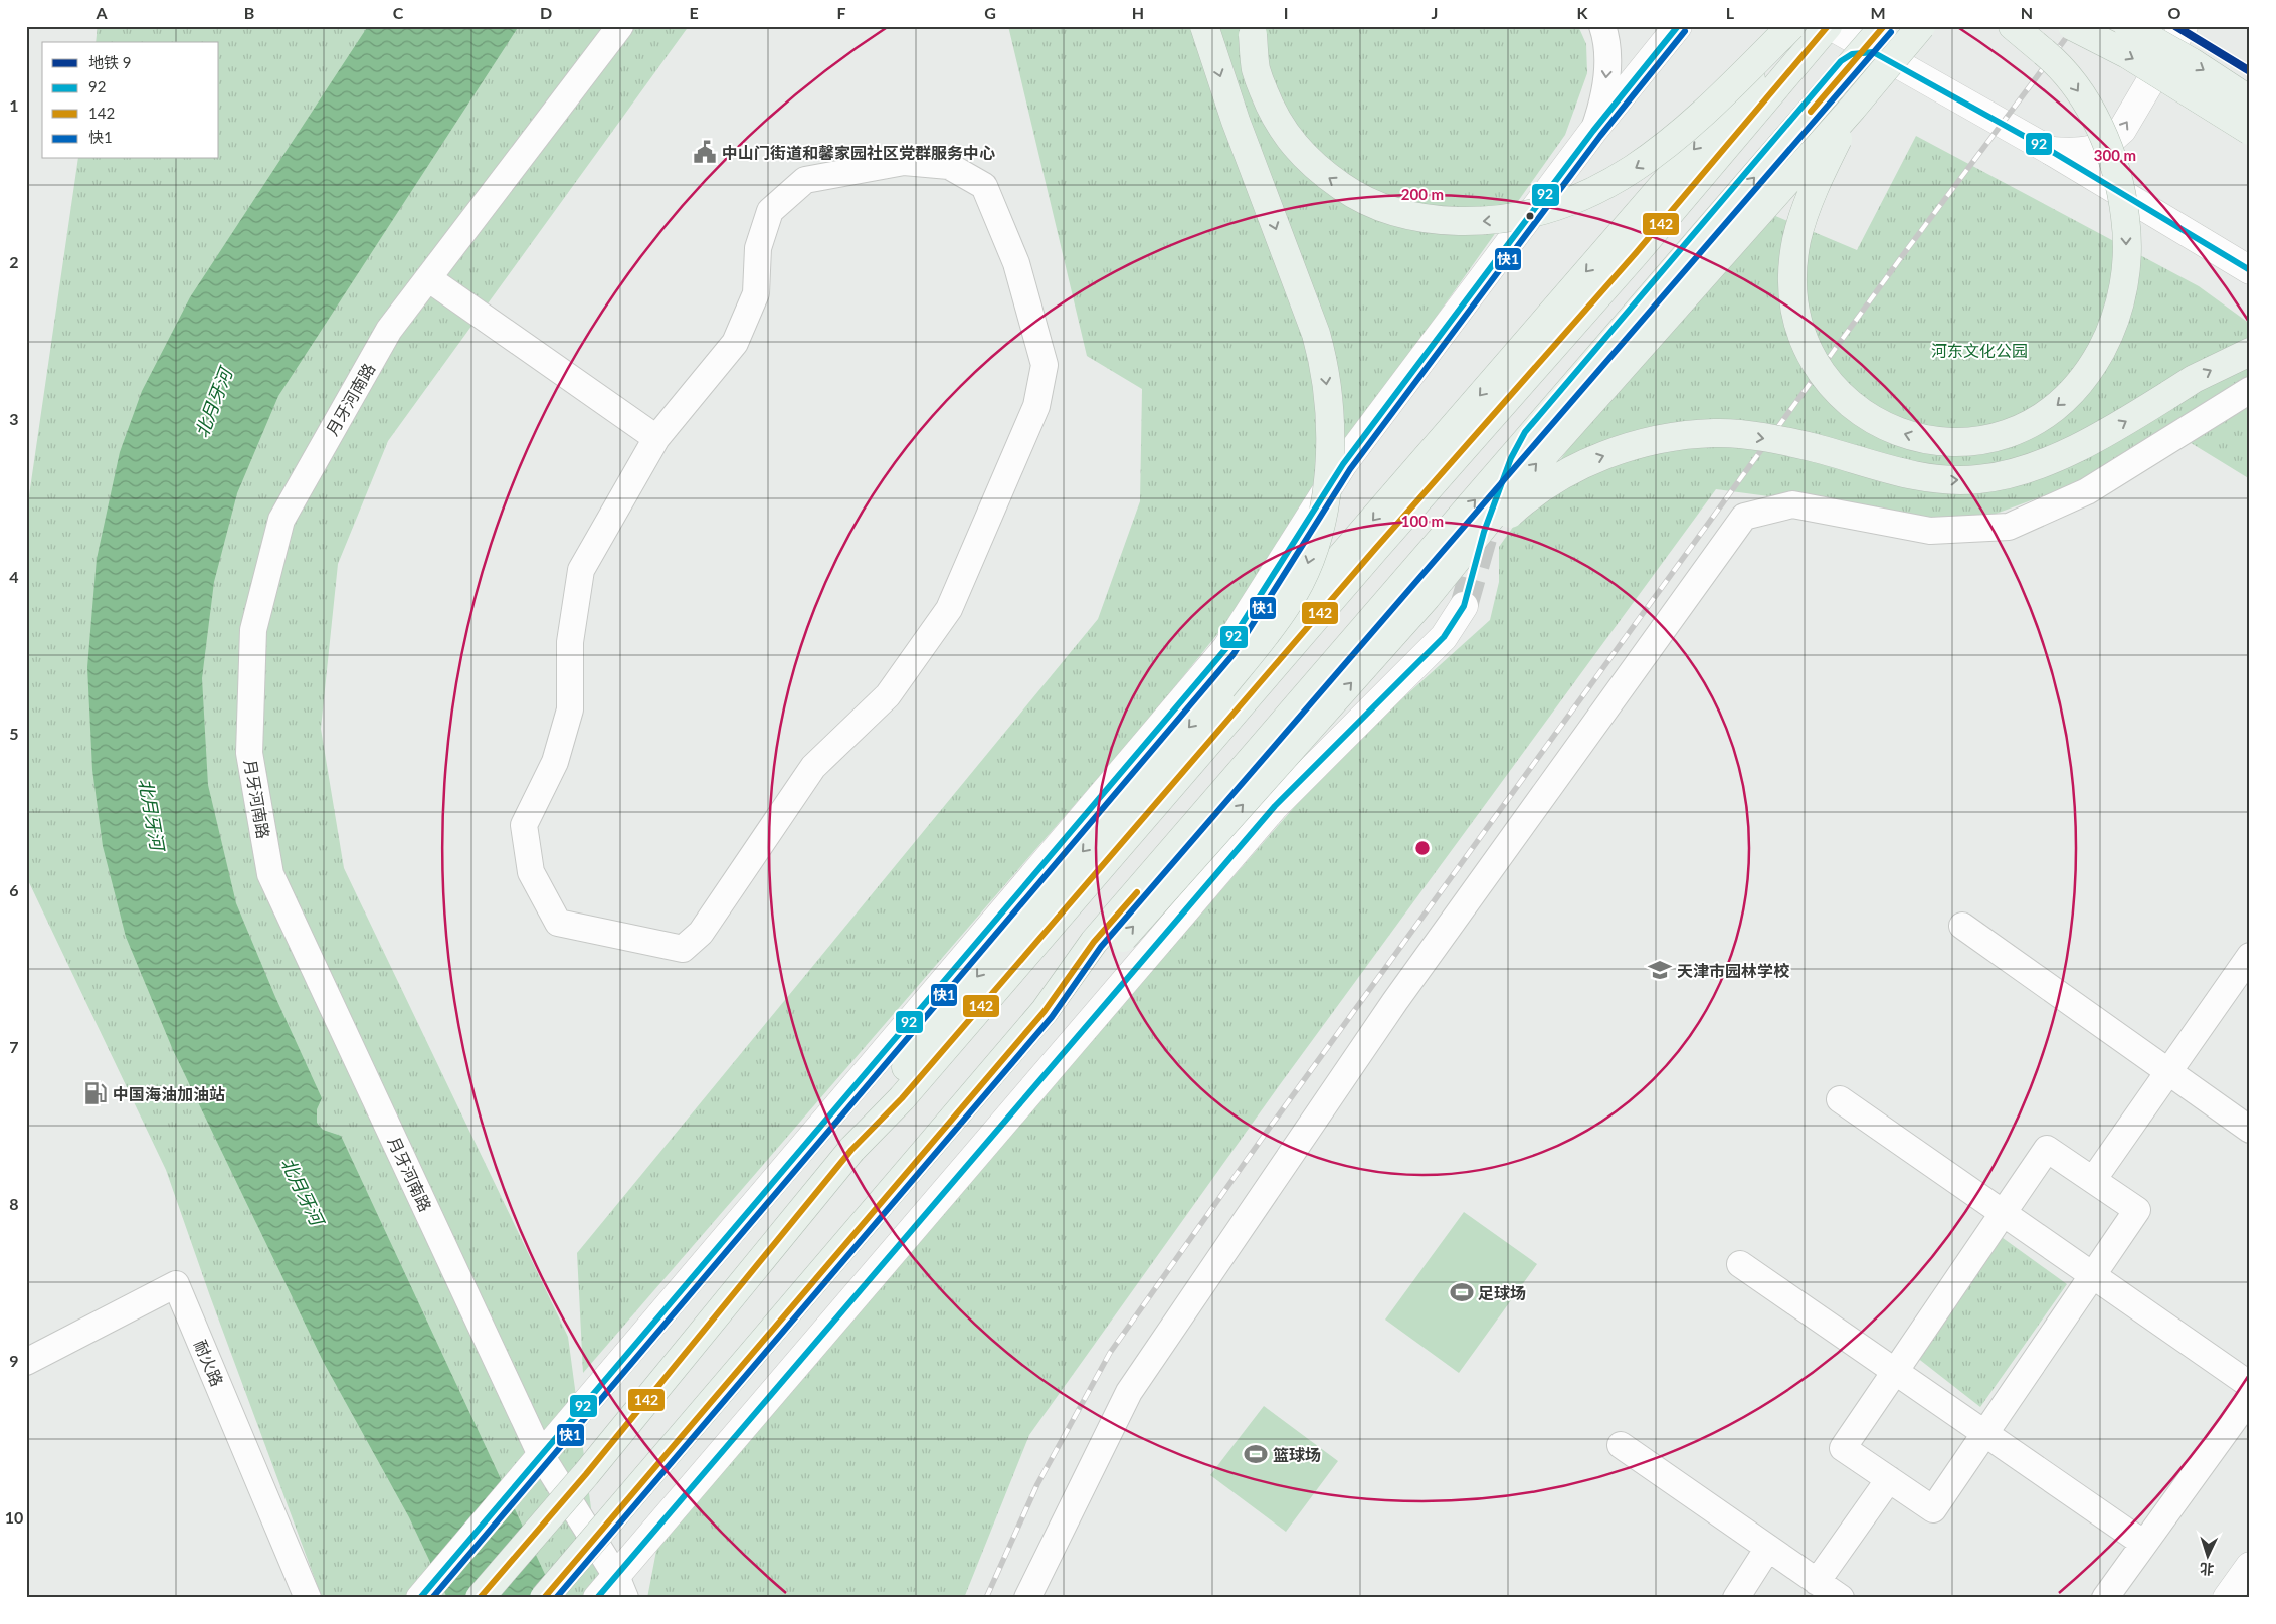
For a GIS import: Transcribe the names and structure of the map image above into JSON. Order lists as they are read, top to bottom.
{
  "streets": {
    "street": ["月牙河南路", "耐火路"]
  },
  "water": ["北月牙河"],
  "parks": ["河东文化公园"],
  "places": {
    "public building": ["中山门街道和馨家园社区党群服务中心"],
    "school or university": ["天津市园林学校"],
    "fuel station": ["中国海油加油站"],
    "sports": ["足球场", "篮球场"]
  },
  "lines": [
    "metro line 9",
    "transit line 92",
    "transit line 142",
    "transit line 快1"
  ],
  "legend": [
    "地铁 9",
    "92",
    "142",
    "快1"
  ],
  "north": "bottom",
  "grid": {
    "columns": [
      "A",
      "B",
      "C",
      "D",
      "E",
      "F",
      "G",
      "H",
      "I",
      "J",
      "K",
      "L",
      "M",
      "N",
      "O"
    ],
    "rows": [
      "1",
      "2",
      "3",
      "4",
      "5",
      "6",
      "7",
      "8",
      "9",
      "10"
    ]
  },
  "rings": ["300 m", "200 m", "100 m"]
}
